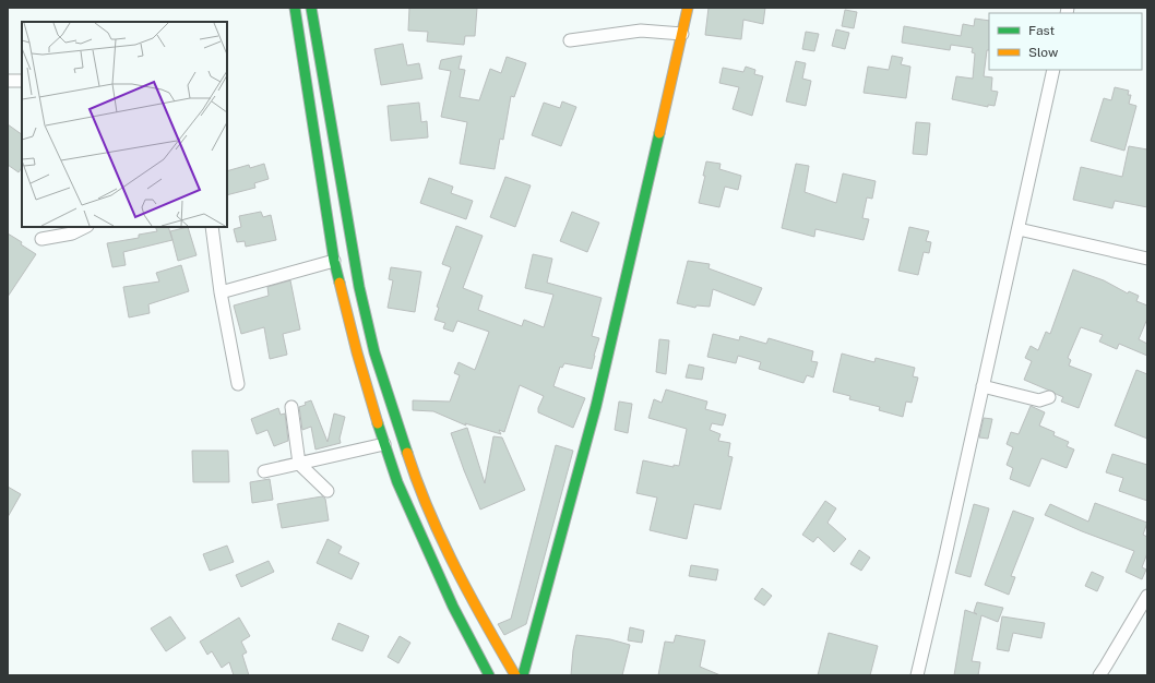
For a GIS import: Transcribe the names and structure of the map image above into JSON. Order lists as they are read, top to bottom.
{
  "legend": ["Fast", "Slow"]
}
